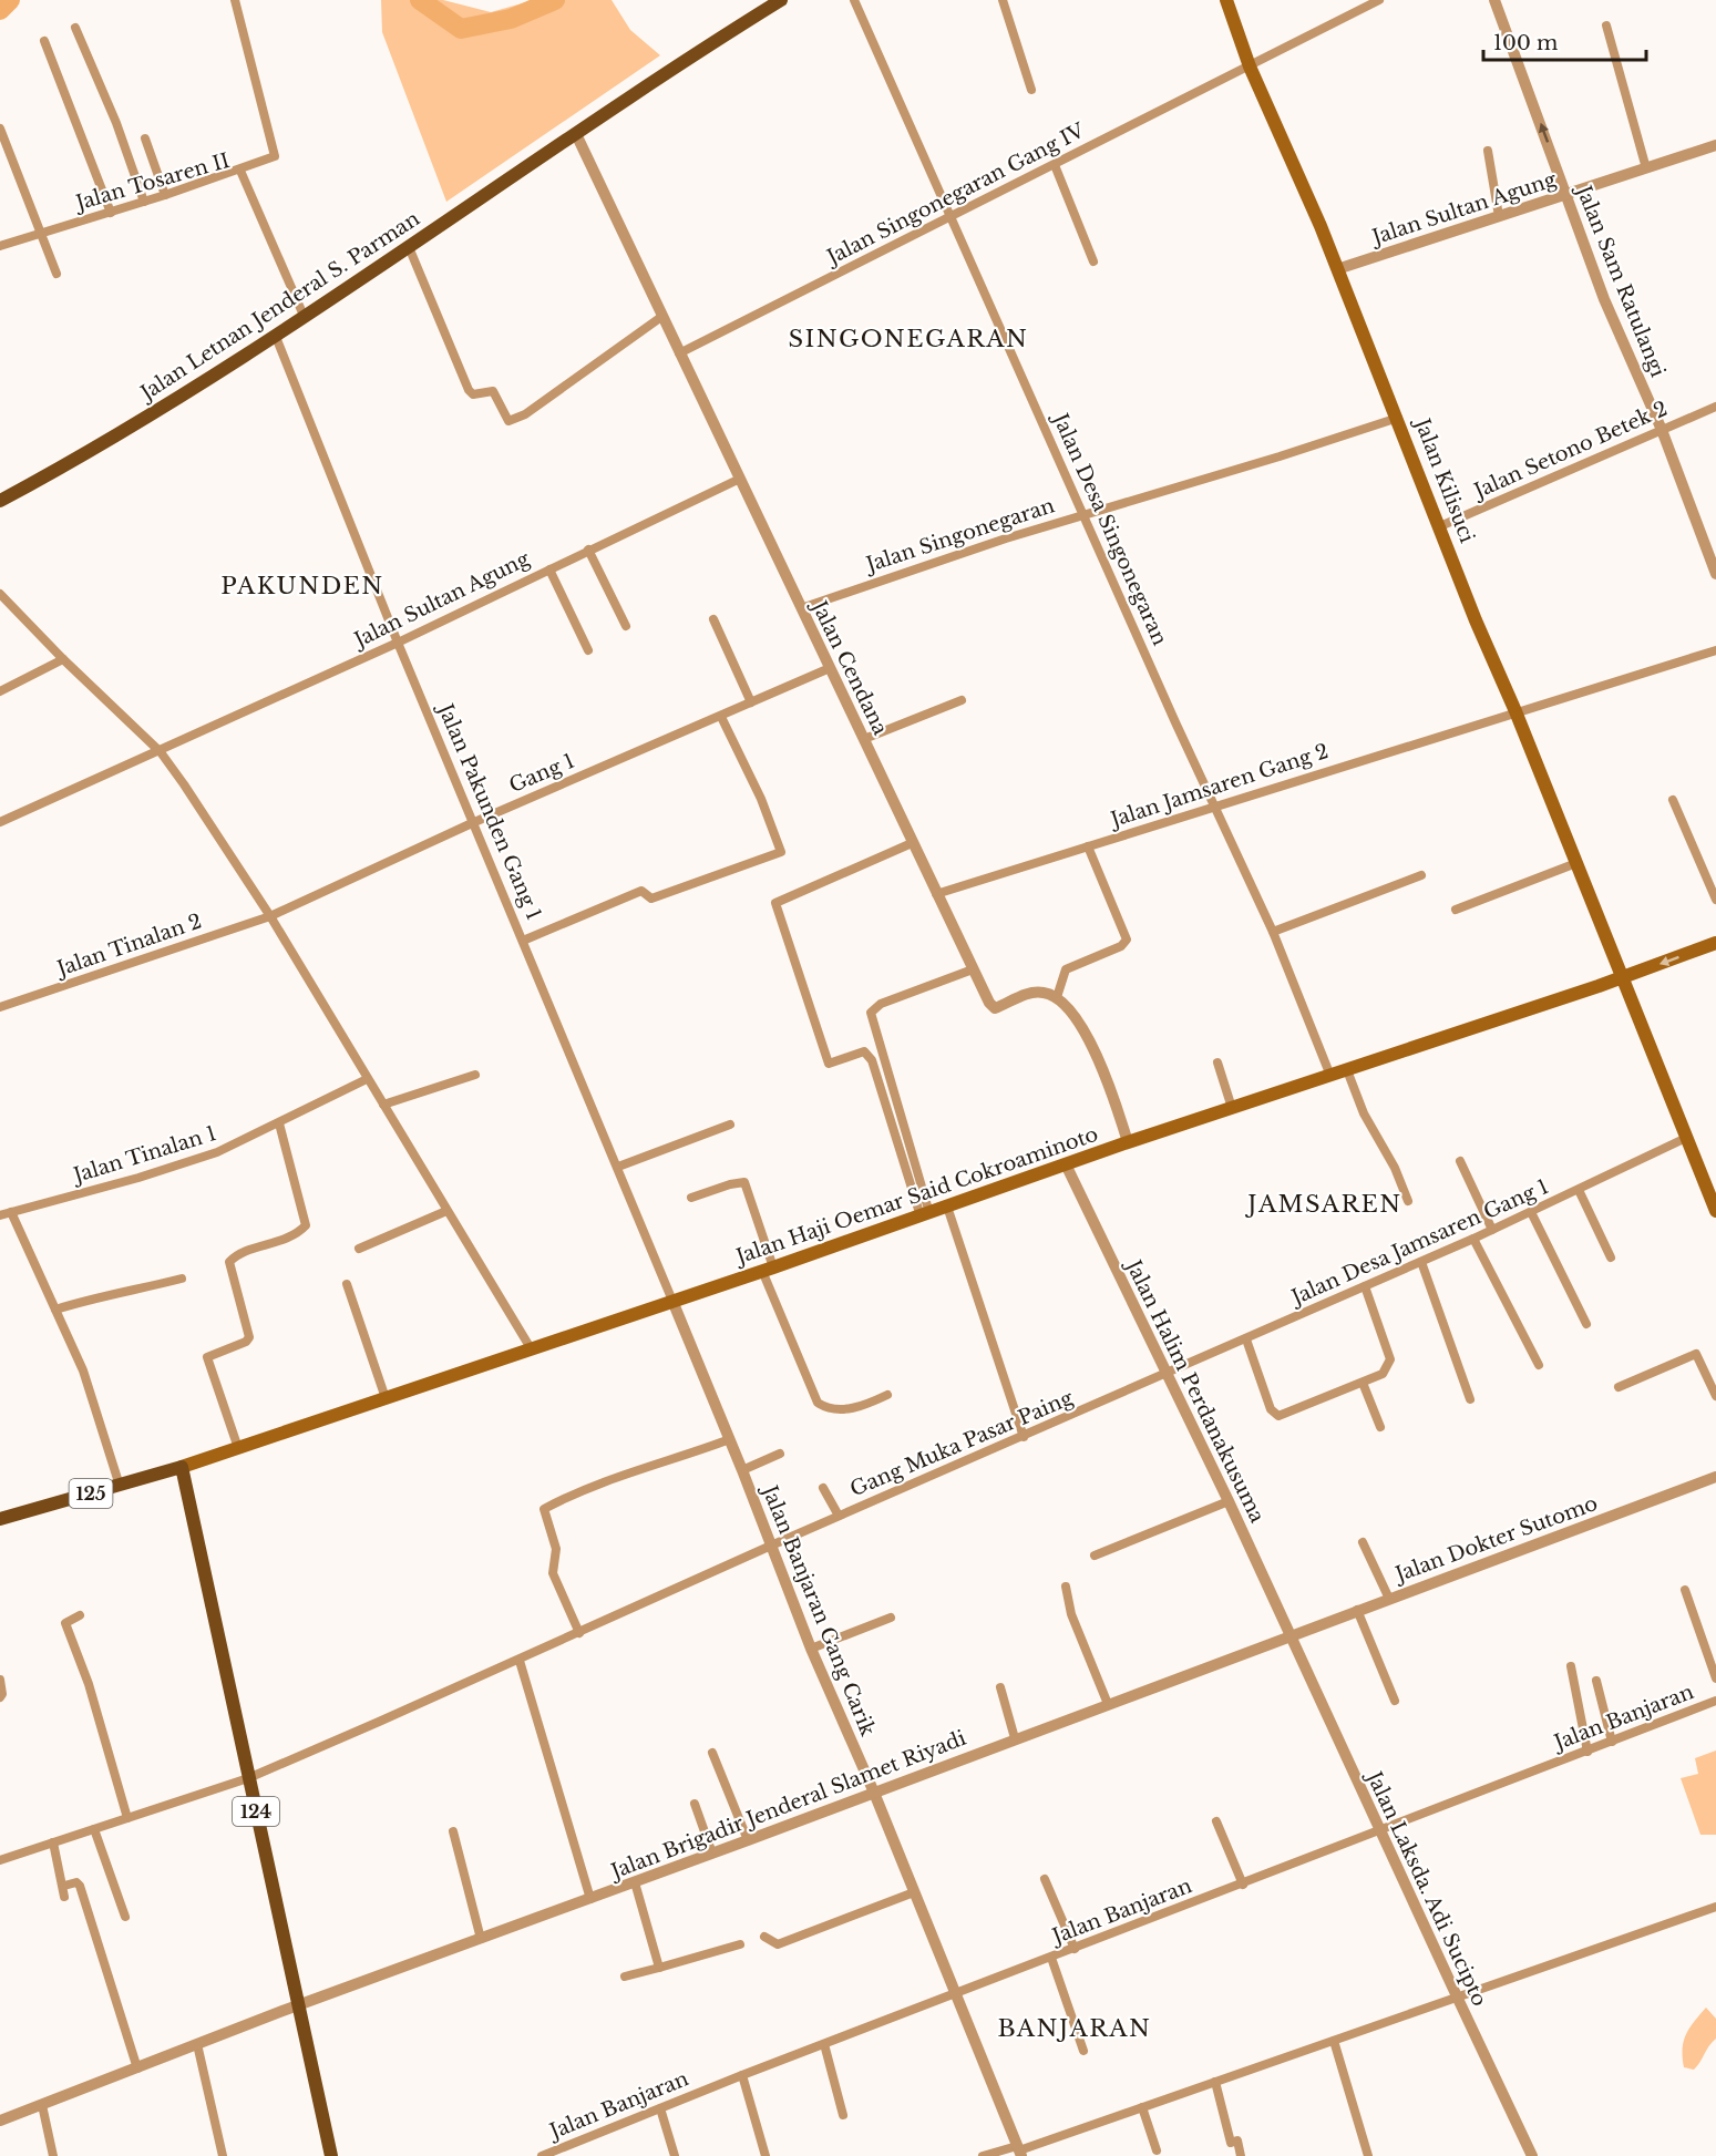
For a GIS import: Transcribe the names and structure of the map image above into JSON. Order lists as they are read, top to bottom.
{
  "streets": {
    "main road": [
      "Jalan Letnan Jenderal S. Parman",
      "Jalan Kilisuci",
      "Jalan Haji Oemar Said Cokroaminoto",
      "125",
      "124"
    ],
    "street": [
      "Jalan Tosaren II",
      "Jalan Singonegaran Gang IV",
      "Jalan Sultan Agung",
      "Jalan Sam Ratulangi",
      "Jalan Setono Betek 2",
      "Jalan Desa Singonegaran",
      "Jalan Singonegaran",
      "Jalan Cendana",
      "Gang 1",
      "Jalan Jamsaren Gang 2",
      "Jalan Pakunden Gang 1",
      "Jalan Tinalan 2",
      "Jalan Tinalan 1",
      "Jalan Desa Jamsaren Gang 1",
      "Jalan Halim Perdanakusuma",
      "Gang Muka Pasar Paing",
      "Jalan Dokter Sutomo",
      "Jalan Banjaran Gang Carik",
      "Jalan Banjaran",
      "Jalan Brigadir Jenderal Slamet Riyadi",
      "Jalan Laksda. Adi Sucipto"
    ]
  },
  "crossings": [
    ["Jalan Tosaren II", "Jalan Letnan Jenderal S. Parman"],
    ["Jalan Singonegaran Gang IV", "Jalan Kilisuci"],
    ["Jalan Singonegaran Gang IV", "Jalan Desa Singonegaran"],
    ["Jalan Singonegaran Gang IV", "Jalan Cendana"],
    ["Jalan Sultan Agung", "Jalan Sam Ratulangi"],
    ["Jalan Sultan Agung", "Jalan Kilisuci"],
    ["Jalan Sultan Agung", "Jalan Cendana"],
    ["Jalan Sultan Agung", "Jalan Pakunden Gang 1"],
    ["Jalan Sam Ratulangi", "Jalan Setono Betek 2"],
    ["Jalan Letnan Jenderal S. Parman", "Jalan Cendana"],
    ["Jalan Letnan Jenderal S. Parman", "Jalan Pakunden Gang 1"],
    ["Jalan Setono Betek 2", "Jalan Kilisuci"],
    ["Jalan Kilisuci", "Jalan Singonegaran"],
    ["Jalan Kilisuci", "Jalan Jamsaren Gang 2"],
    ["Jalan Kilisuci", "Jalan Haji Oemar Said Cokroaminoto"],
    ["Jalan Kilisuci", "Jalan Desa Jamsaren Gang 1"],
    ["Jalan Desa Singonegaran", "Jalan Singonegaran"],
    ["Jalan Desa Singonegaran", "Jalan Jamsaren Gang 2"],
    ["Jalan Desa Singonegaran", "Jalan Haji Oemar Said Cokroaminoto"],
    ["Jalan Singonegaran", "Jalan Cendana"],
    ["Jalan Cendana", "Gang 1"],
    ["Jalan Cendana", "Jalan Jamsaren Gang 2"],
    ["Gang 1", "Jalan Pakunden Gang 1"],
    ["Gang 1", "Jalan Tinalan 2"],
    ["Jalan Pakunden Gang 1", "Jalan Haji Oemar Said Cokroaminoto"],
    ["Jalan Pakunden Gang 1", "Jalan Banjaran Gang Carik"],
    ["Jalan Haji Oemar Said Cokroaminoto", "Jalan Halim Perdanakusuma"],
    ["Jalan Haji Oemar Said Cokroaminoto", "125"],
    ["Jalan Haji Oemar Said Cokroaminoto", "Jalan Banjaran Gang Carik"],
    ["Jalan Haji Oemar Said Cokroaminoto", "124"],
    ["Jalan Desa Jamsaren Gang 1", "Jalan Halim Perdanakusuma"],
    ["Jalan Desa Jamsaren Gang 1", "Gang Muka Pasar Paing"],
    ["Jalan Halim Perdanakusuma", "Gang Muka Pasar Paing"],
    ["Jalan Halim Perdanakusuma", "Jalan Dokter Sutomo"],
    ["Jalan Halim Perdanakusuma", "Jalan Brigadir Jenderal Slamet Riyadi"],
    ["Jalan Halim Perdanakusuma", "Jalan Laksda. Adi Sucipto"],
    ["Gang Muka Pasar Paing", "Jalan Banjaran Gang Carik"],
    ["Gang Muka Pasar Paing", "124"],
    ["125", "124"],
    ["Jalan Dokter Sutomo", "Jalan Brigadir Jenderal Slamet Riyadi"],
    ["Jalan Dokter Sutomo", "Jalan Laksda. Adi Sucipto"],
    ["Jalan Banjaran Gang Carik", "Jalan Banjaran"],
    ["Jalan Banjaran Gang Carik", "Jalan Brigadir Jenderal Slamet Riyadi"],
    ["Jalan Banjaran", "Jalan Laksda. Adi Sucipto"],
    ["Jalan Brigadir Jenderal Slamet Riyadi", "124"],
    ["Jalan Brigadir Jenderal Slamet Riyadi", "Jalan Laksda. Adi Sucipto"]
  ],
  "districts": [
    "SINGONEGARAN",
    "PAKUNDEN",
    "JAMSAREN",
    "BANJARAN"
  ],
  "scale_bar": "100 m"
}
